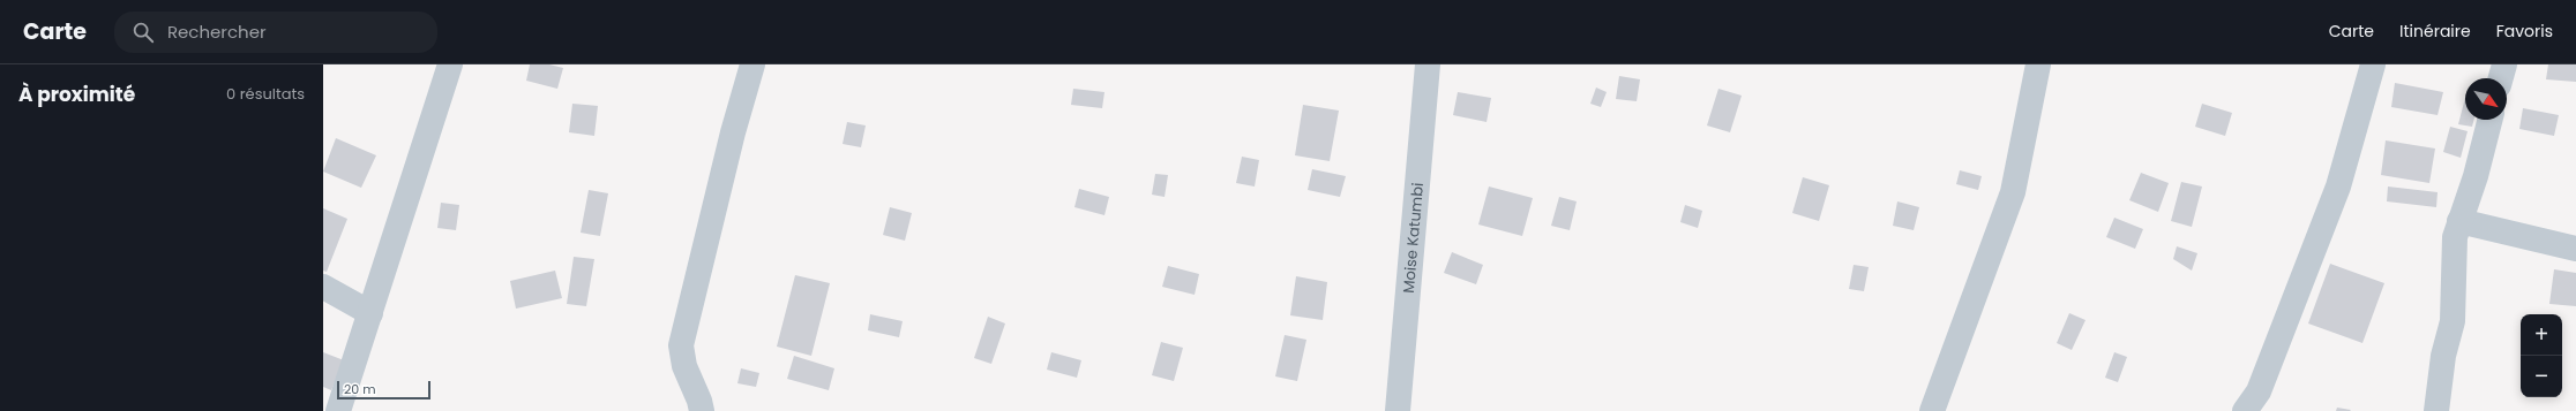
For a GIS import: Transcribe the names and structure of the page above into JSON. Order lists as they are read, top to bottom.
{
  "streets": {
    "street": ["Moise Katumbi"]
  },
  "scale_bar": "20 m",
  "north": "bottom right",
  "page": {
    "header": "Carte",
    "search": "Rechercher",
    "nav": ["Carte", "Itinéraire", "Favoris"],
    "heading": ["À proximité", "0 résultats"],
    "map_buttons": ["+", "−"],
    "scale": "20 m"
  }
}
